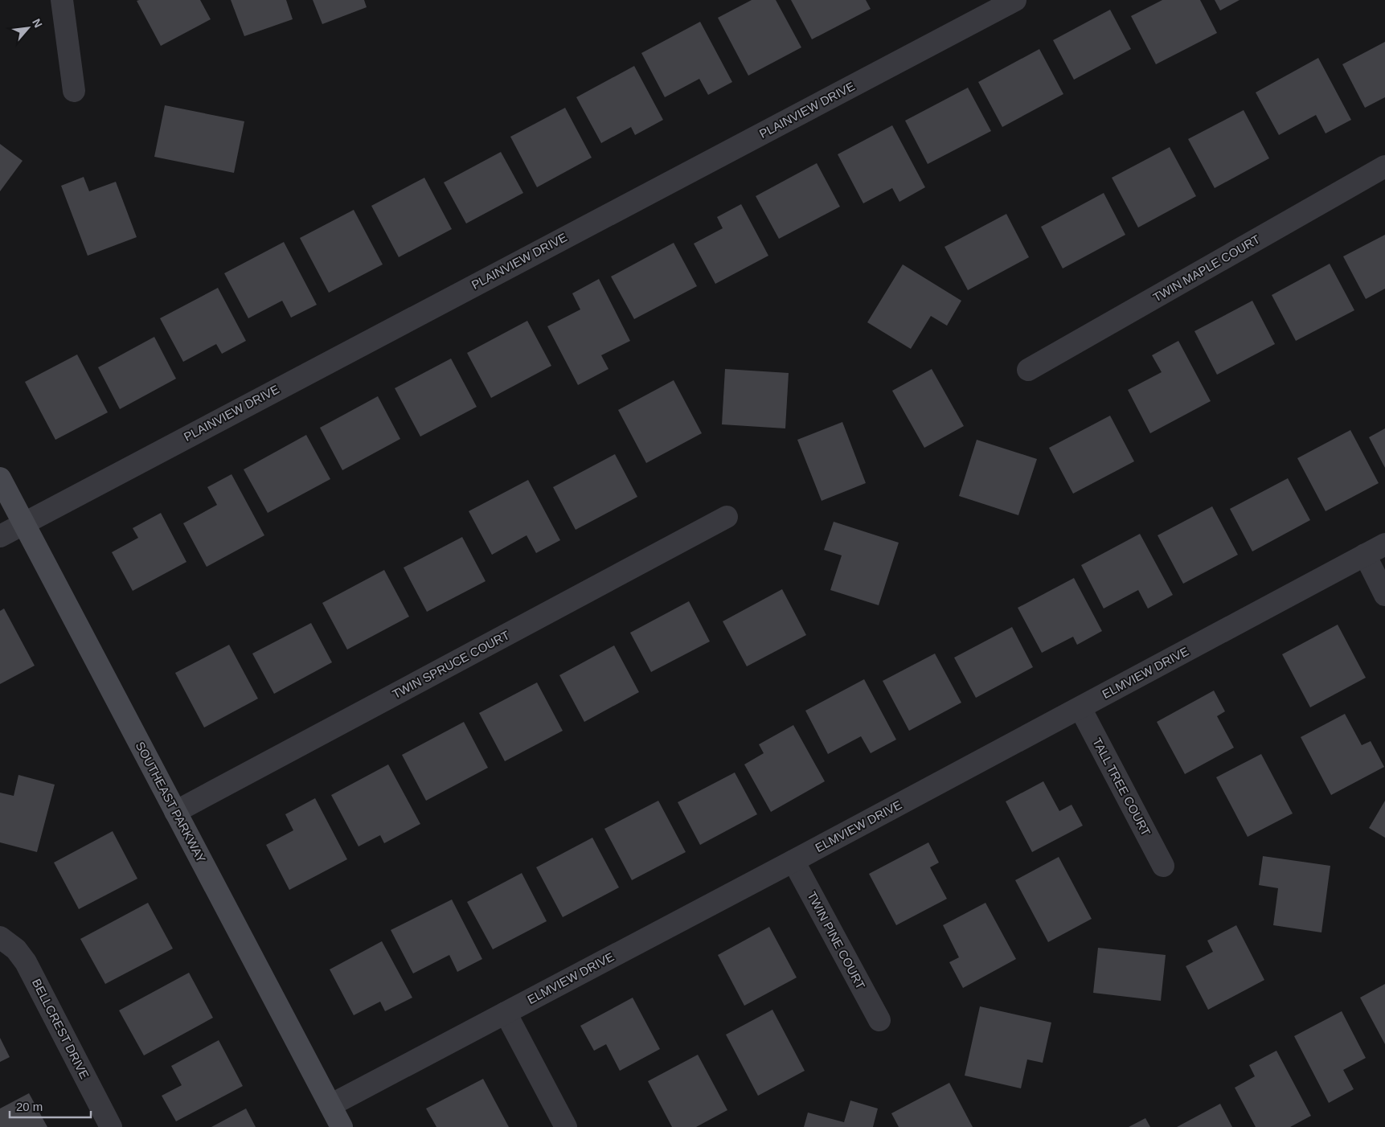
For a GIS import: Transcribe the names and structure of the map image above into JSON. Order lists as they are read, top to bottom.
{
  "streets": {
    "street": [
      "PLAINVIEW DRIVE",
      "TWIN MAPLE COURT",
      "TWIN SPRUCE COURT",
      "ELMVIEW DRIVE",
      "TALL TREE COURT",
      "SOUTHEAST PARKWAY",
      "TWIN PINE COURT",
      "BELLCREST DRIVE"
    ]
  },
  "crossings": [
    ["PLAINVIEW DRIVE", "SOUTHEAST PARKWAY"],
    ["TWIN SPRUCE COURT", "SOUTHEAST PARKWAY"],
    ["ELMVIEW DRIVE", "TALL TREE COURT"],
    ["ELMVIEW DRIVE", "SOUTHEAST PARKWAY"],
    ["ELMVIEW DRIVE", "TWIN PINE COURT"]
  ],
  "scale_bar": "20 m",
  "north": "top right"
}
